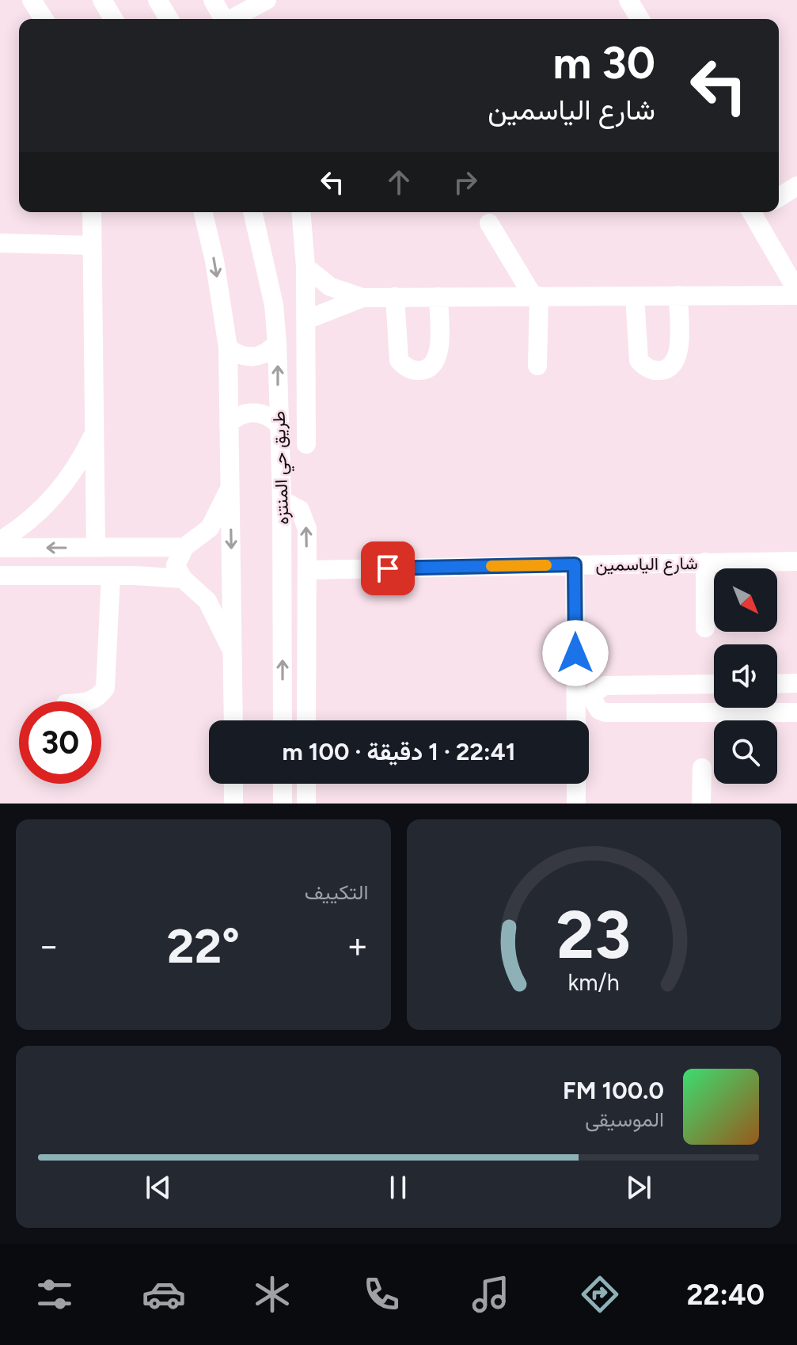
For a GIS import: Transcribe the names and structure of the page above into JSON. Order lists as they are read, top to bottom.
{
  "streets": {
    "street": ["طريق حي المنتزه", "شارع الياسمين"]
  },
  "north": "bottom right",
  "page": {
    "turn": ["30 m", "شارع الياسمين"],
    "limit": "30",
    "trip": "22:41 · 1 دقيقة · 100 m",
    "tile": "التكييف",
    "heat": ["−", "22°", "+"],
    "song": ["100.0 FM", "الموسيقى"],
    "tabs": "22:40",
    "gauge": ["23", "km/h"]
  }
}
